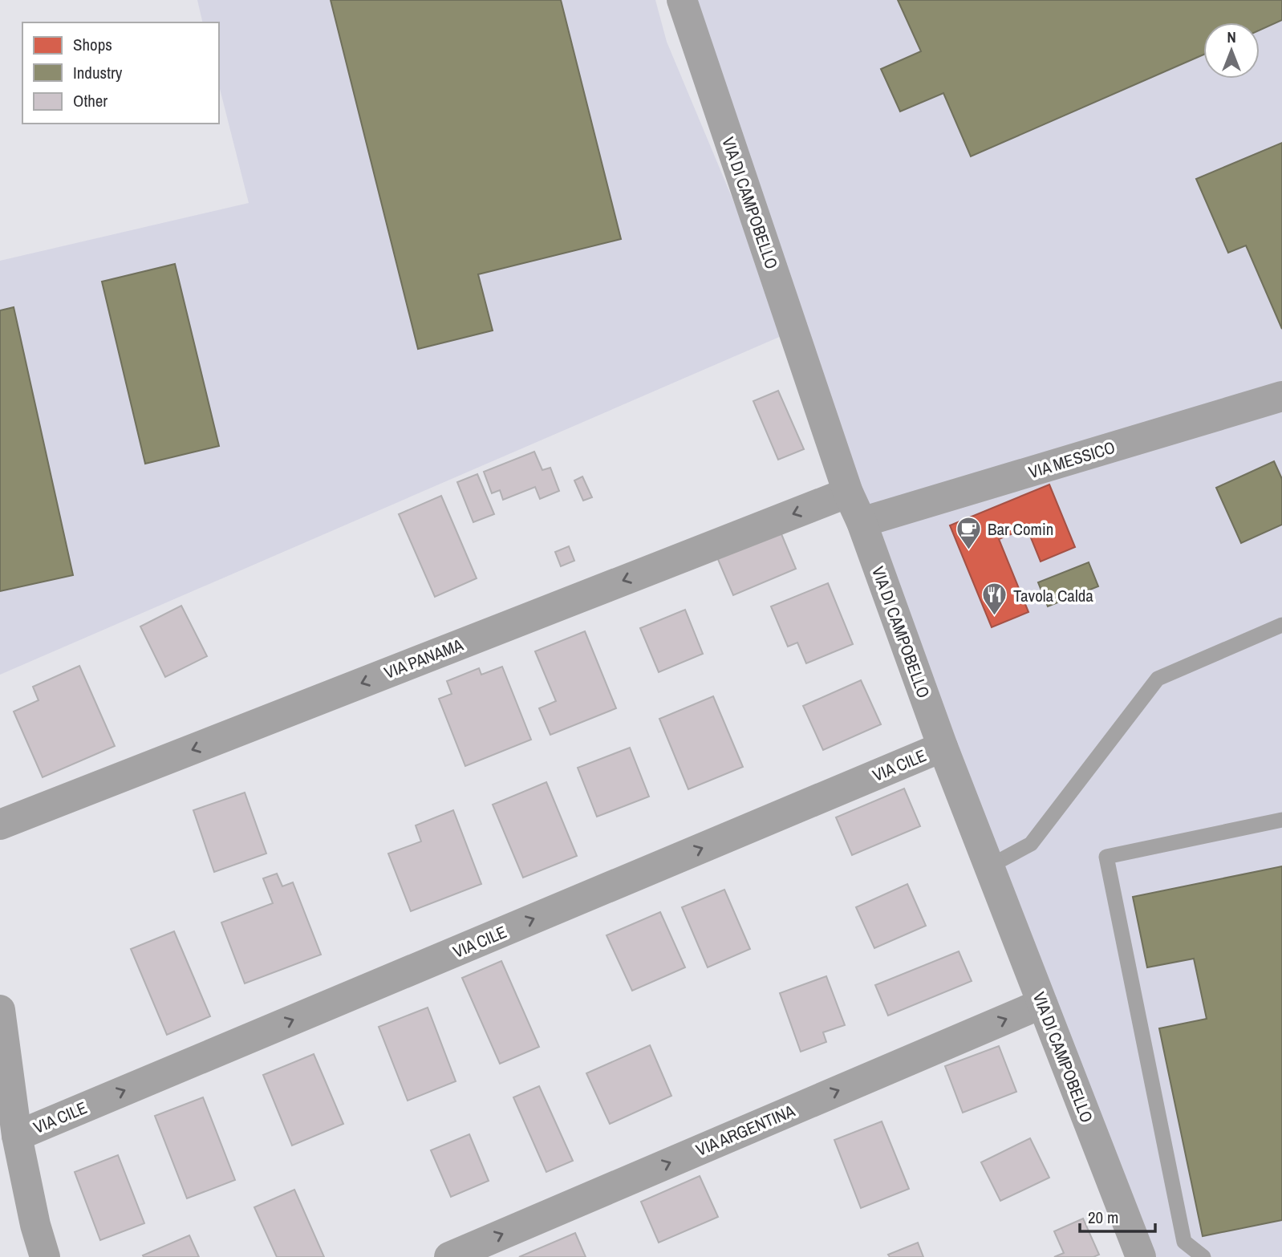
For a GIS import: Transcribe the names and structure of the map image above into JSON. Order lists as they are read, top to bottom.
{
  "streets": {
    "street": [
      "VIA DI CAMPOBELLO",
      "VIA MESSICO",
      "VIA PANAMA",
      "VIA CILE",
      "VIA ARGENTINA"
    ]
  },
  "crossings": [
    ["VIA DI CAMPOBELLO", "VIA MESSICO"],
    ["VIA DI CAMPOBELLO", "VIA PANAMA"],
    ["VIA DI CAMPOBELLO", "VIA CILE"],
    ["VIA DI CAMPOBELLO", "VIA ARGENTINA"]
  ],
  "one_way": ["VIA PANAMA", "VIA CILE", "VIA ARGENTINA"],
  "places": {
    "cafe": ["Bar Comin"],
    "restaurant": ["Tavola Calda"]
  },
  "legend": ["Shops", "Industry", "Other"],
  "scale_bar": "20 m",
  "north": "top"
}
